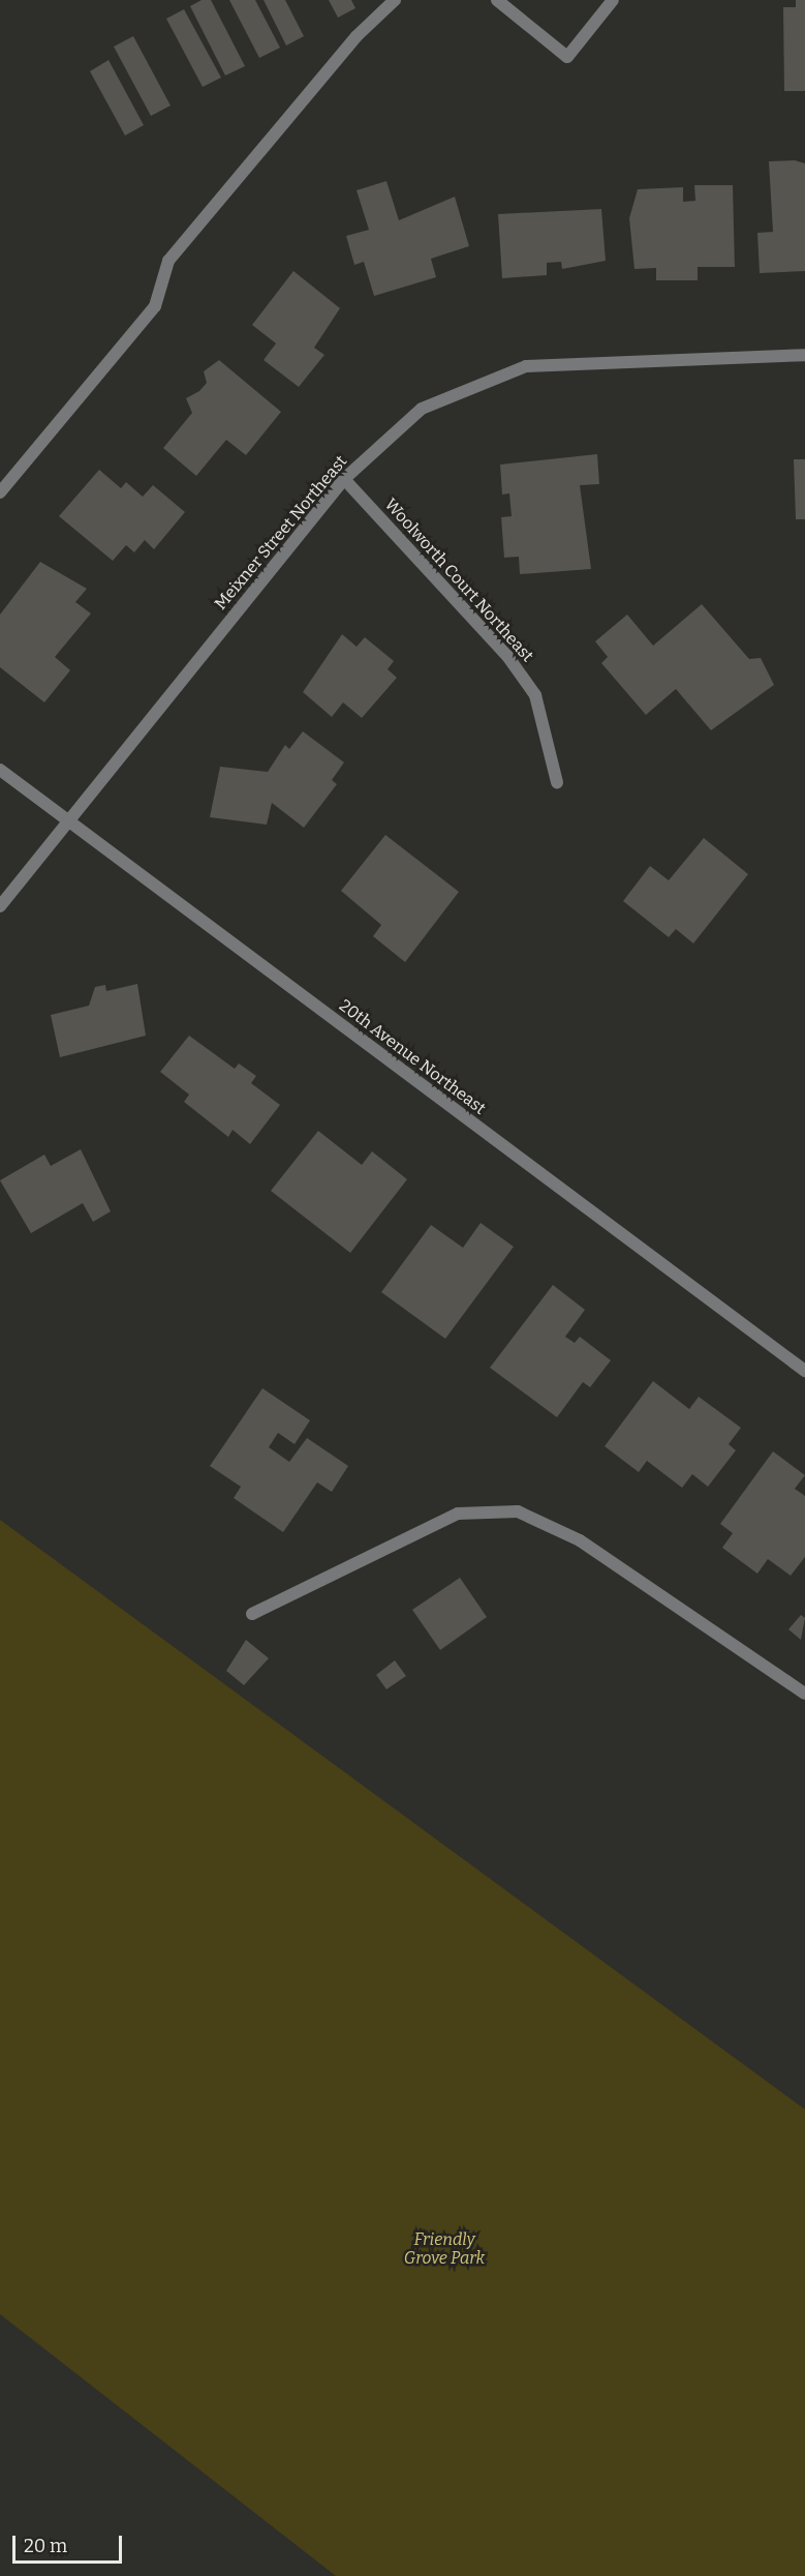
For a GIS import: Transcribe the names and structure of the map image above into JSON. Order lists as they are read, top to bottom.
{
  "streets": {
    "street": ["Meixner Street Northeast", "Woolworth Court Northeast", "20th Avenue Northeast"]
  },
  "crossings": [
    ["Meixner Street Northeast", "Woolworth Court Northeast"],
    ["Meixner Street Northeast", "20th Avenue Northeast"]
  ],
  "parks": ["Friendly Grove Park"],
  "scale_bar": "20 m"
}
